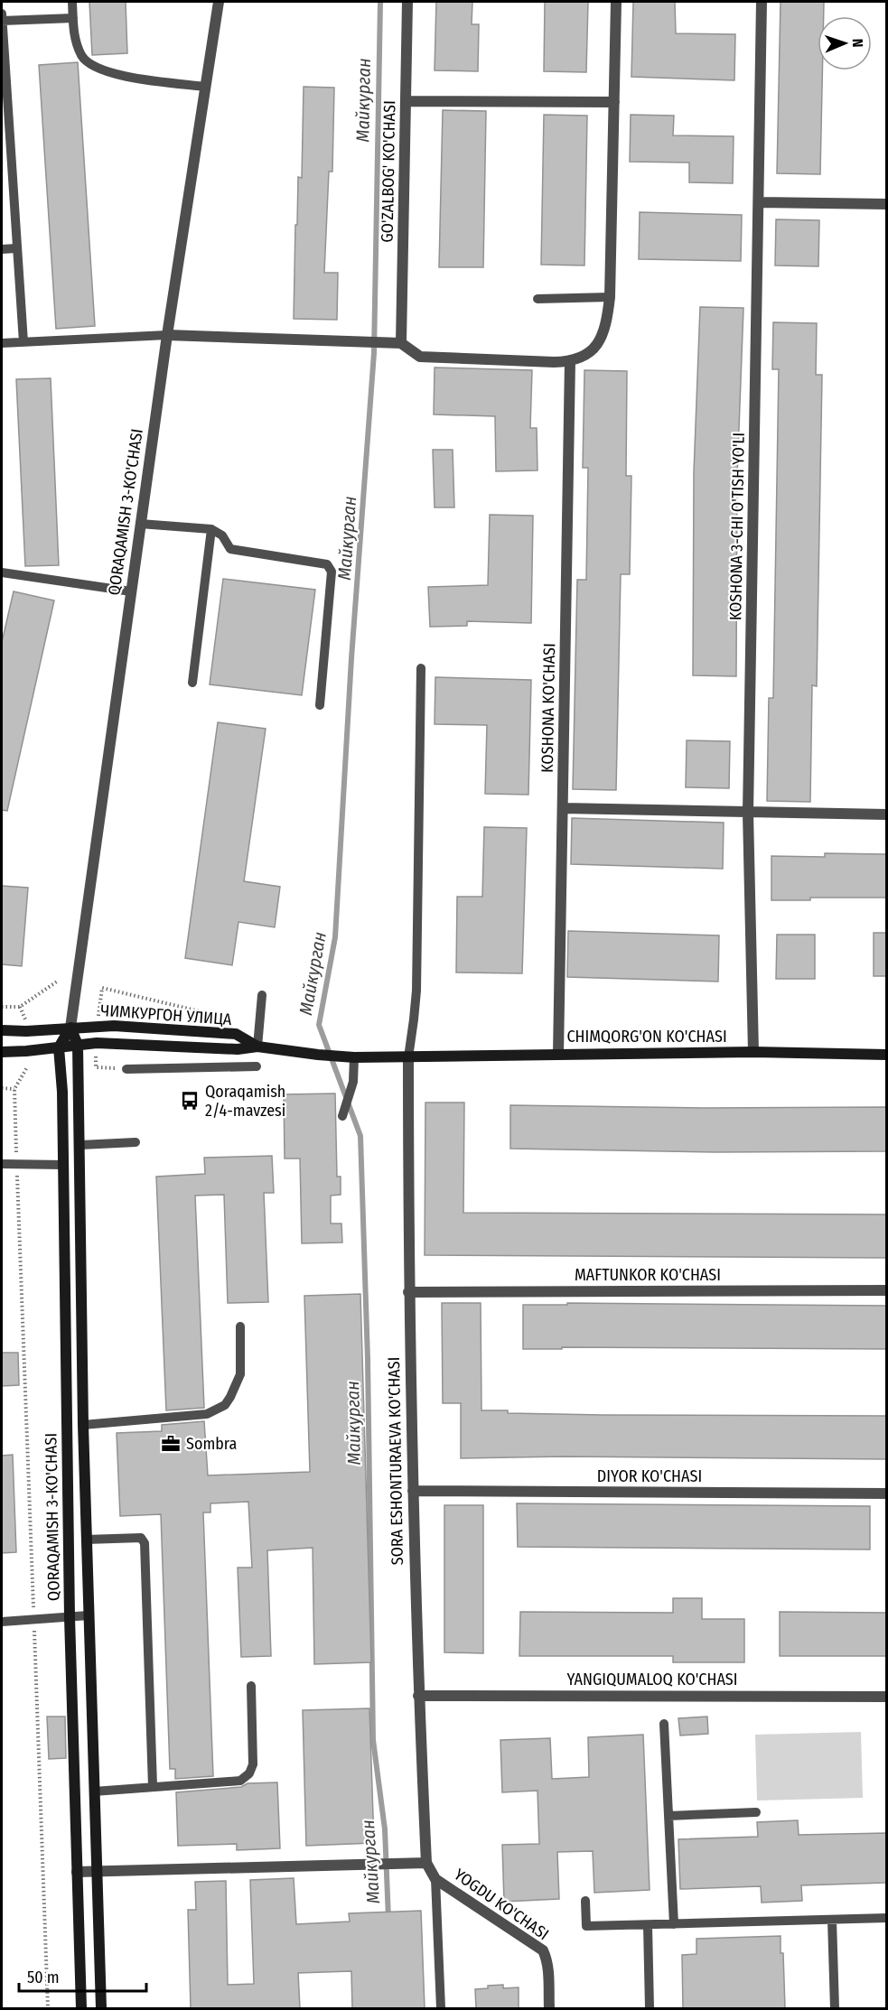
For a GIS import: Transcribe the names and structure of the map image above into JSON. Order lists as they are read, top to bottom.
{
  "streets": {
    "main road": ["QORAQAMISH 3-KO'CHASI", "ЧИМКУРГОН УЛИЦА", "CHIMQORG'ON KO'CHASI"],
    "street": [
      "GO'ZALBOG' KO'CHASI",
      "KOSHONA 3-CHI O'TISH YO'LI",
      "KOSHONA KO'CHASI",
      "MAFTUNKOR KO'CHASI",
      "SORA ESHONTURAEVA KO'CHASI",
      "DIYOR KO'CHASI",
      "YANGIQUMALOQ KO'CHASI",
      "YOGDU KO'CHASI"
    ]
  },
  "crossings": [
    ["QORAQAMISH 3-KO'CHASI", "ЧИМКУРГОН УЛИЦА"],
    ["KOSHONA 3-CHI O'TISH YO'LI", "CHIMQORG'ON KO'CHASI"],
    ["KOSHONA KO'CHASI", "CHIMQORG'ON KO'CHASI"],
    ["ЧИМКУРГОН УЛИЦА", "CHIMQORG'ON KO'CHASI"],
    ["ЧИМКУРГОН УЛИЦА", "SORA ESHONTURAEVA KO'CHASI"],
    ["CHIMQORG'ON KO'CHASI", "SORA ESHONTURAEVA KO'CHASI"],
    ["MAFTUNKOR KO'CHASI", "SORA ESHONTURAEVA KO'CHASI"],
    ["SORA ESHONTURAEVA KO'CHASI", "DIYOR KO'CHASI"],
    ["SORA ESHONTURAEVA KO'CHASI", "YANGIQUMALOQ KO'CHASI"],
    ["SORA ESHONTURAEVA KO'CHASI", "YOGDU KO'CHASI"]
  ],
  "water": ["Майкурган"],
  "places": {
    "bus stop": ["Qoraqamish 2/4-mavzesi"],
    "office": ["Sombra"]
  },
  "scale_bar": "50 m",
  "north": "right"
}
